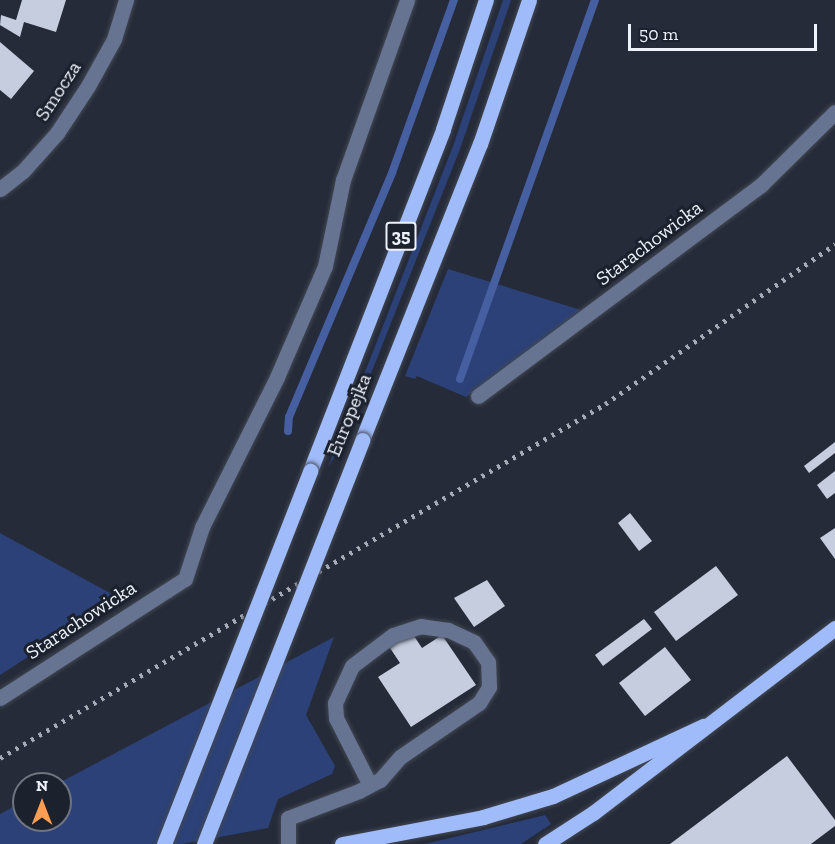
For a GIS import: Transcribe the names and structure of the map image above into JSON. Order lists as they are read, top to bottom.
{
  "streets": {
    "main road": ["35", "Europejka"],
    "street": ["Smocza", "Starachowicka"]
  },
  "scale_bar": "50 m",
  "north": "top"
}
